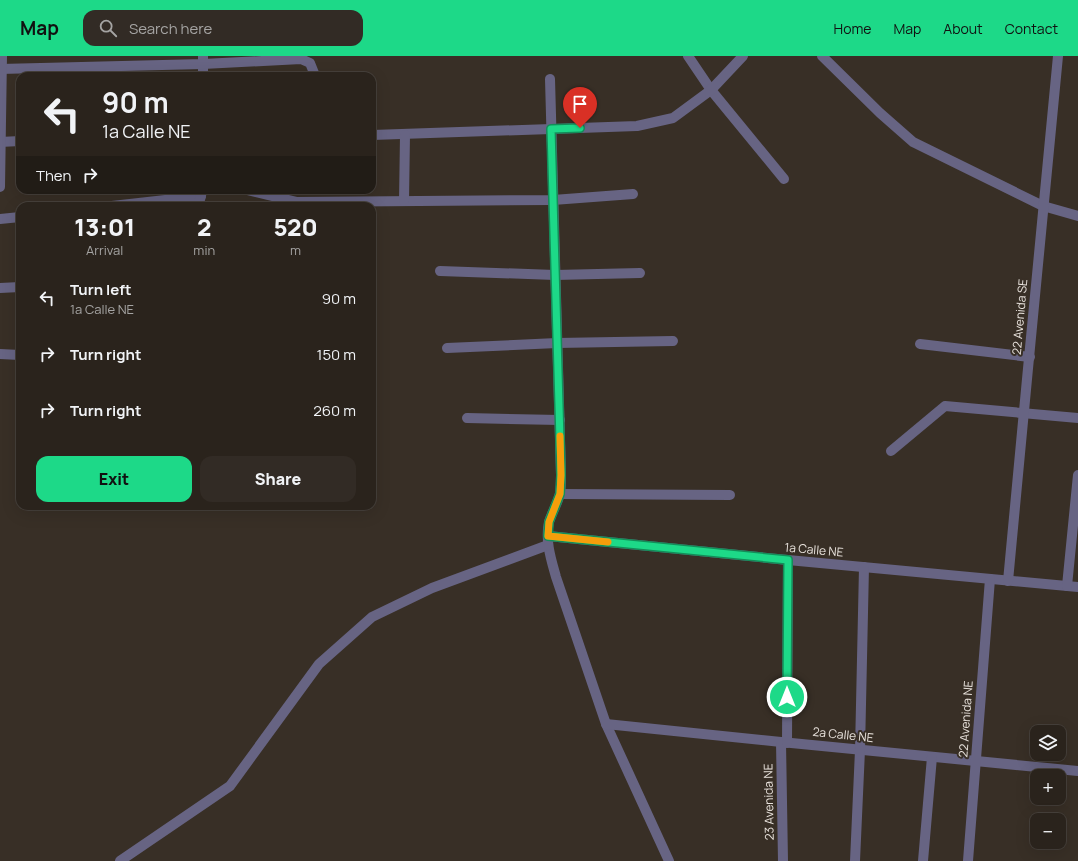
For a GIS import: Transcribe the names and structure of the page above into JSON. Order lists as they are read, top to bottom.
{
  "streets": {
    "street": [
      "22 Avenida SE",
      "1a Calle NE",
      "22 Avenida NE",
      "2a Calle NE",
      "23 Avenida NE"
    ]
  },
  "crossings": [
    ["22 Avenida SE", "1a Calle NE"],
    ["1a Calle NE", "22 Avenida NE"],
    ["1a Calle NE", "23 Avenida NE"],
    ["22 Avenida NE", "2a Calle NE"],
    ["2a Calle NE", "23 Avenida NE"]
  ],
  "page": {
    "header": "Map",
    "search": "Search here",
    "nav": [
      "Home",
      "Map",
      "About",
      "Contact"
    ],
    "turn": ["90 m", "1a Calle NE"],
    "then": "Then",
    "eta": [
      "13:01",
      "Arrival",
      "2",
      "min",
      "520",
      "m"
    ],
    "list": [
      {
        "name": "Turn left",
        "note": "1a Calle NE",
        "value": "90 m"
      },
      {
        "name": "Turn right",
        "value": "150 m"
      },
      {
        "name": "Turn right",
        "value": "260 m"
      }
    ],
    "buttons": ["Exit", "Share"],
    "map_buttons": ["+", "−"]
  }
}
